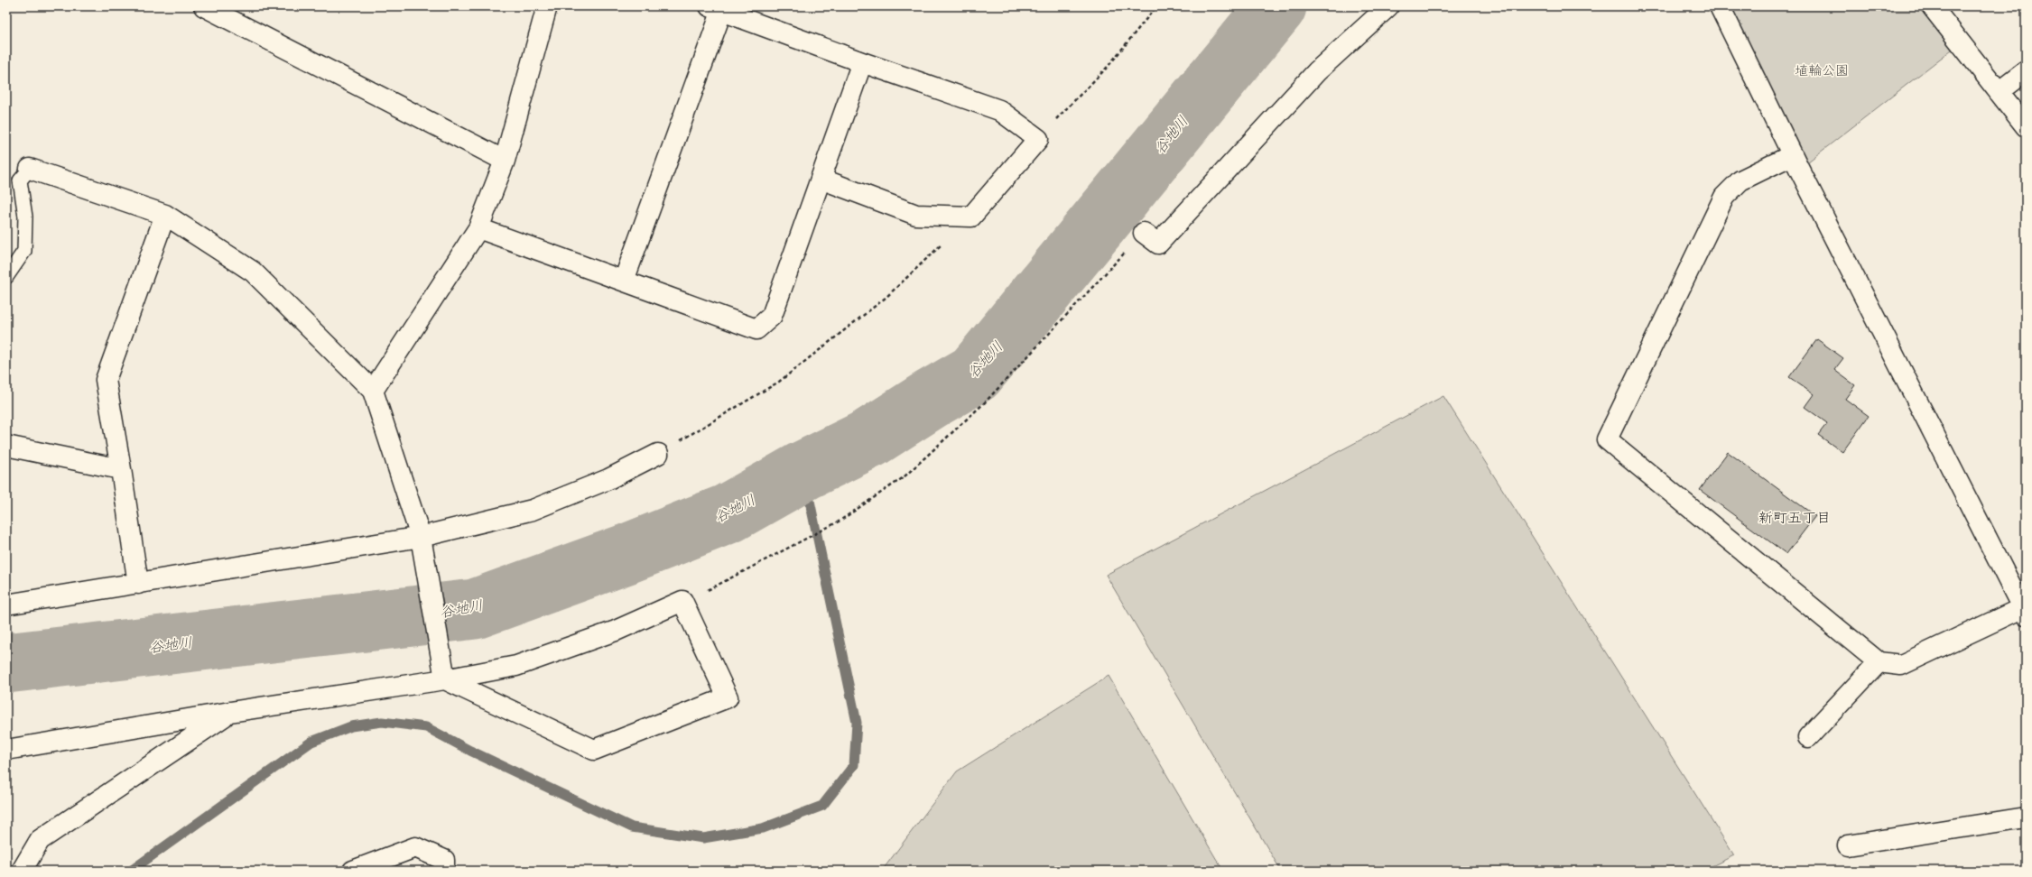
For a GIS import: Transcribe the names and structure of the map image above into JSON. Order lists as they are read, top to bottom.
{
  "districts": ["新町五丁目"],
  "water": ["谷地川"],
  "parks": ["埴輪公園"]
}
